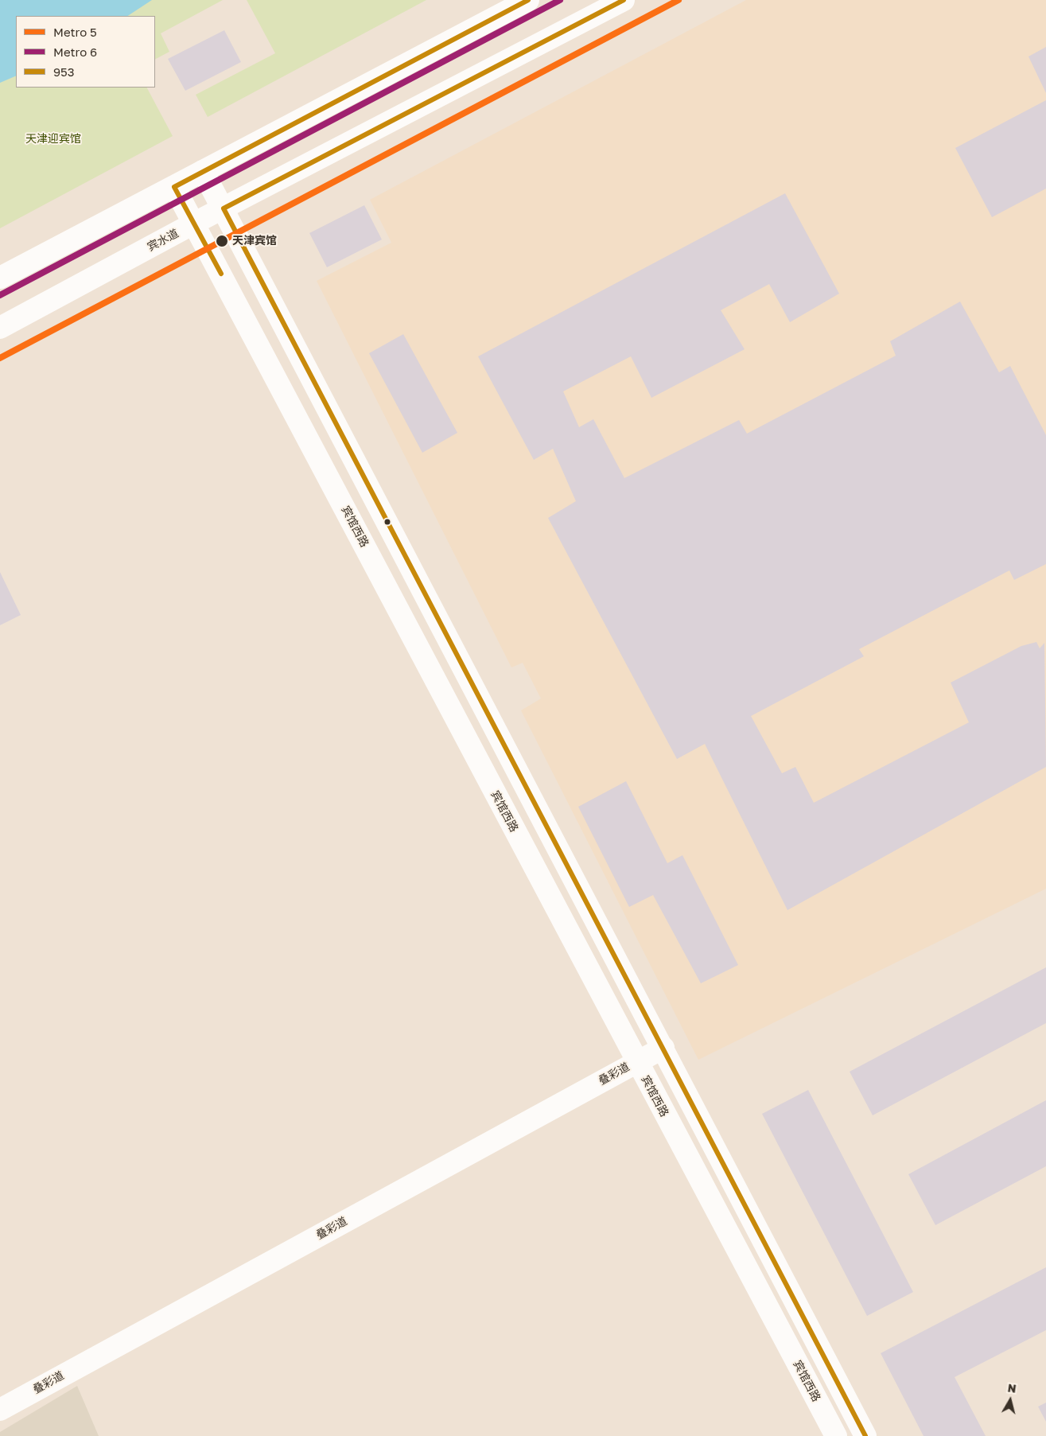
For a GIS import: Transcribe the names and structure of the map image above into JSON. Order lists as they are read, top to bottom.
{
  "streets": {
    "main road": ["宾水道", "宾馆西路", "叠彩道"]
  },
  "crossings": [
    ["宾水道", "宾馆西路"],
    ["宾馆西路", "叠彩道"]
  ],
  "parks": ["天津迎宾馆"],
  "places": ["天津宾馆"],
  "lines": ["metro line 5", "metro line 6", "transit line 953"],
  "legend": ["Metro 5", "Metro 6", "953"],
  "north": "top"
}
